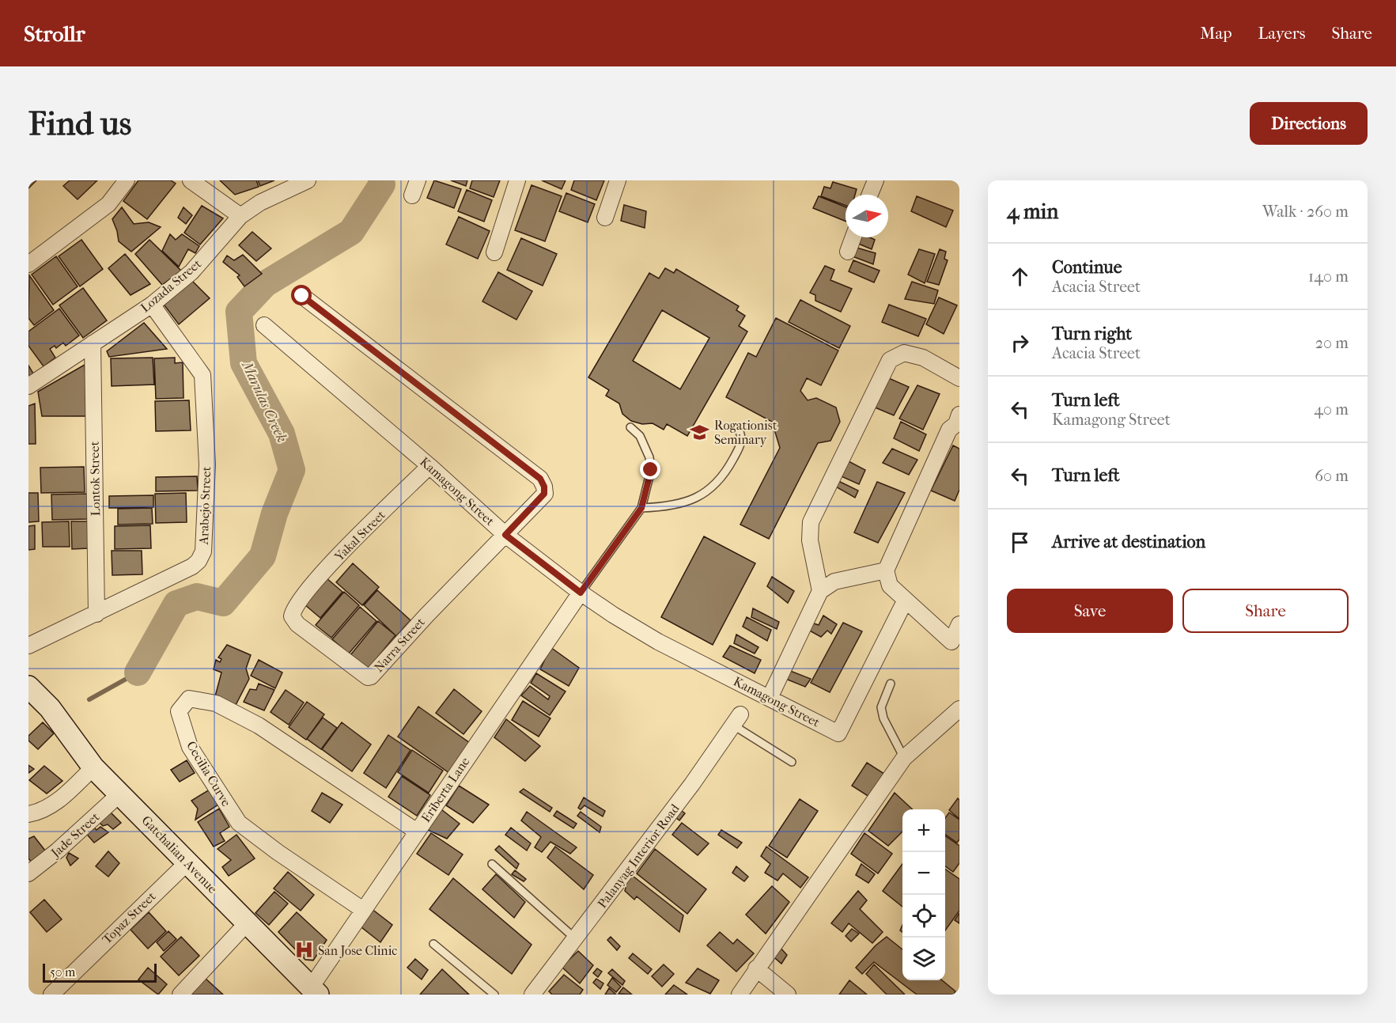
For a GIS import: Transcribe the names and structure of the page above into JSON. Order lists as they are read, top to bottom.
{
  "streets": {
    "street": [
      "Lozada Street",
      "Lontok Street",
      "Kamagong Street",
      "Arabejo Street",
      "Yakal Street",
      "Narra Street",
      "Cecilia Curve",
      "Eriberta Lane",
      "Jade Street",
      "Gatchalian Avenue",
      "Palanyag Interior Road",
      "Topaz Street"
    ]
  },
  "crossings": [
    ["Lozada Street", "Lontok Street"],
    ["Lozada Street", "Arabejo Street"],
    ["Lontok Street", "Arabejo Street"],
    ["Kamagong Street", "Yakal Street"],
    ["Kamagong Street", "Narra Street"],
    ["Kamagong Street", "Eriberta Lane"],
    ["Yakal Street", "Narra Street"],
    ["Cecilia Curve", "Eriberta Lane"],
    ["Eriberta Lane", "Gatchalian Avenue"],
    ["Jade Street", "Gatchalian Avenue"],
    ["Gatchalian Avenue", "Topaz Street"]
  ],
  "water": ["Marulas Creek"],
  "places": {
    "school or university": ["Rogationist Seminary"],
    "hospital": ["San Jose Clinic"]
  },
  "scale_bar": "50 m",
  "north": "right",
  "page": {
    "header": "Strollr",
    "nav": ["Map", "Layers", "Share"],
    "buttons": [
      "Directions",
      ["Save", "Share"]
    ],
    "title": "Find us",
    "heading": ["4 min", "Walk · 260 m"],
    "list": [
      ["Continue", "Acacia Street", "140 m"],
      ["Turn right", "Acacia Street", "20 m"],
      ["Turn left", "Kamagong Street", "40 m"],
      ["Turn left", "60 m"],
      "Arrive at destination"
    ],
    "map_buttons": ["+", "−"],
    "scale": "50 m"
  }
}
